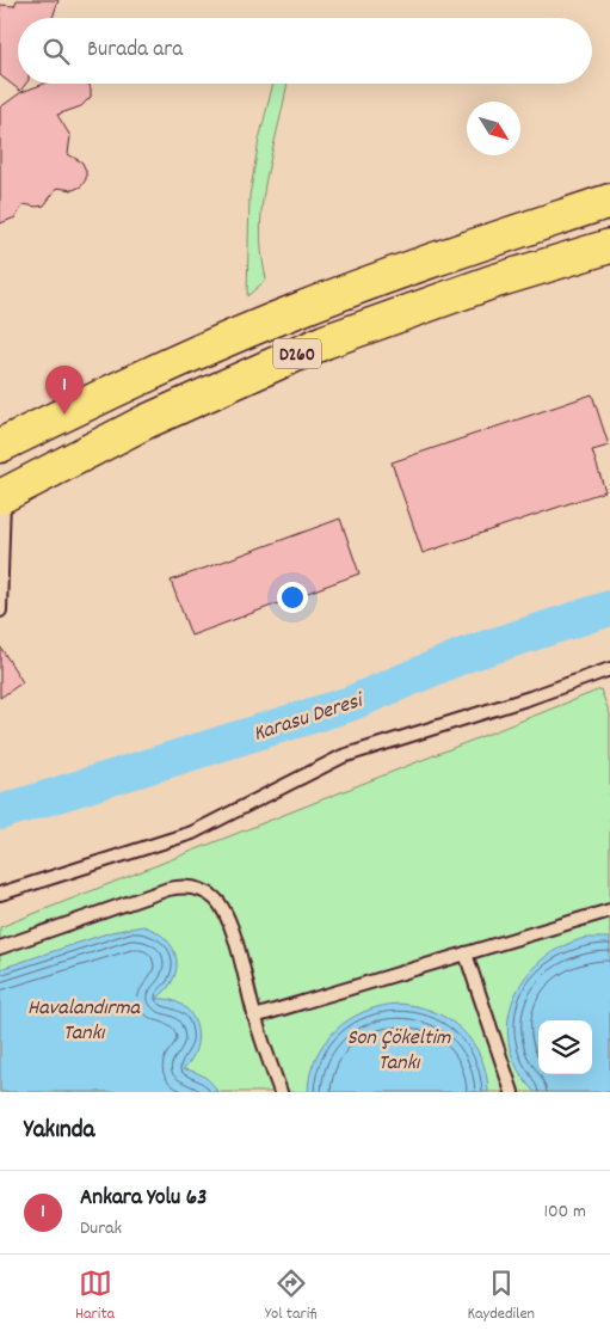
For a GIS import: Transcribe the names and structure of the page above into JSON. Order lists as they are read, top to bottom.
{
  "streets": {
    "highway": ["D260"]
  },
  "water": ["Karasu Deresi", "Havalandırma Tankı", "Son Çökeltim Tankı"],
  "north": "bottom right",
  "page": {
    "search": "Burada ara",
    "pins": "1",
    "heading": "Yakında",
    "list": [
      {
        "mark": "1",
        "name": "Ankara Yolu 63",
        "note": "Durak",
        "value": "100 m"
      }
    ],
    "nav": ["Harita", "Yol tarifi", "Kaydedilen"]
  }
}
